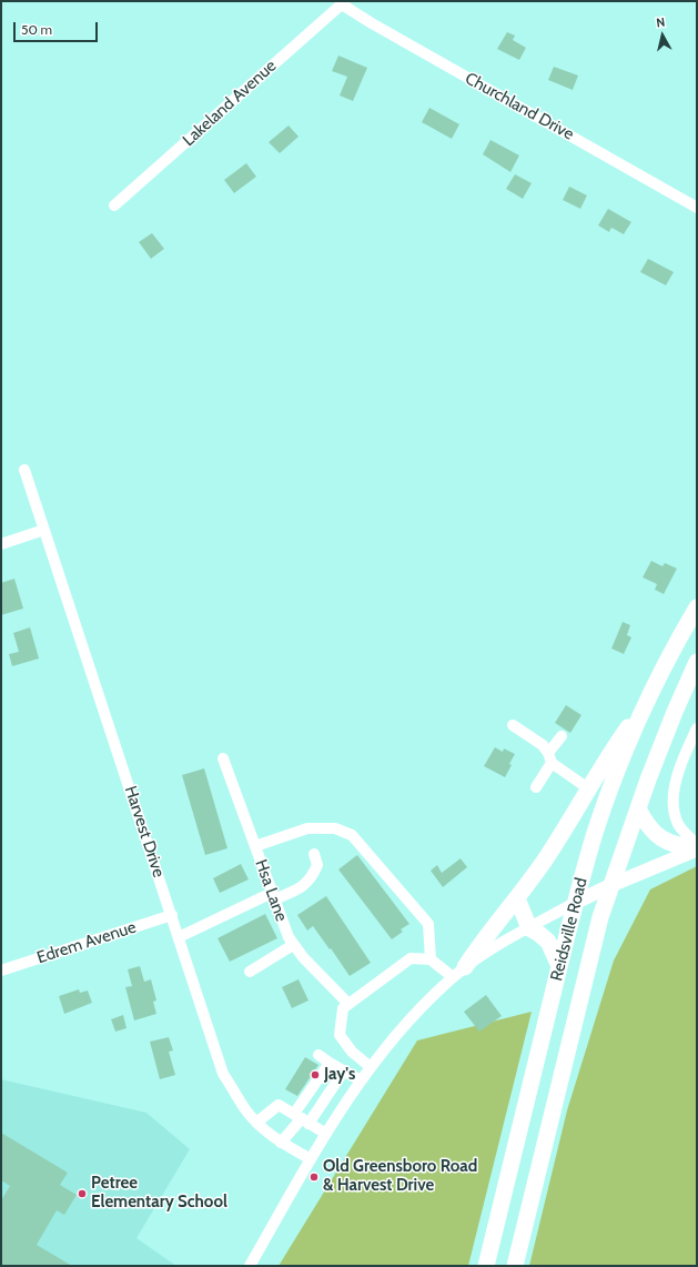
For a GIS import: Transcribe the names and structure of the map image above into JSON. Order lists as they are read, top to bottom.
{
  "streets": {
    "highway": ["Reidsville Road"],
    "street": [
      "Lakeland Avenue",
      "Churchland Drive",
      "Harvest Drive",
      "Hsa Lane",
      "Edrem Avenue"
    ]
  },
  "crossings": [
    ["Lakeland Avenue", "Churchland Drive"],
    ["Harvest Drive", "Edrem Avenue"]
  ],
  "places": ["Jay's", "Old Greensboro Road & Harvest Drive", "Petree Elementary School"],
  "scale_bar": "50 m",
  "north": "top"
}
